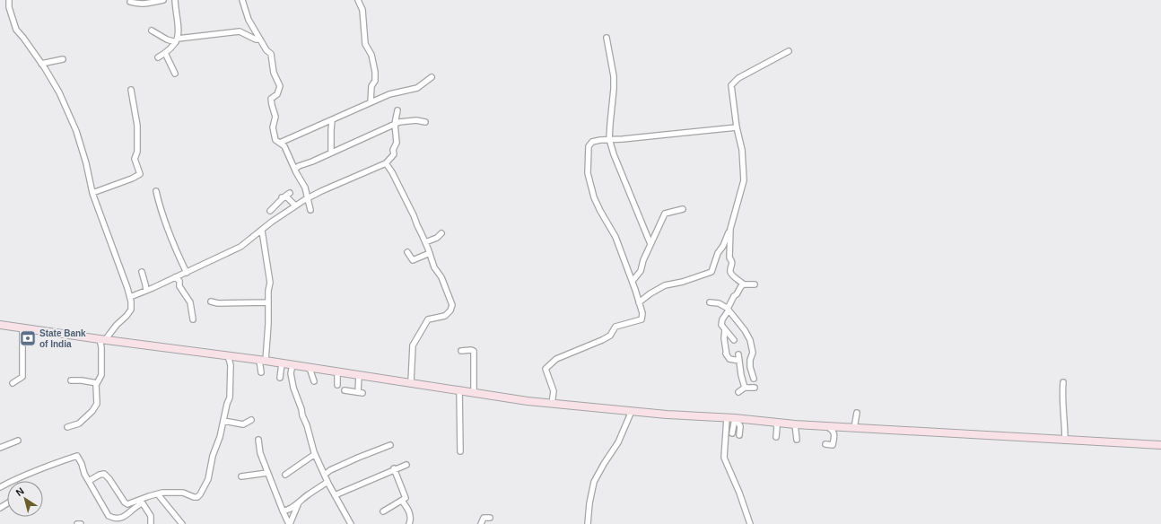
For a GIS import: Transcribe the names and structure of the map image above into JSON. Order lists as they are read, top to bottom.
{
  "places": {
    "bank": ["State Bank of India"]
  },
  "north": "top left"
}
